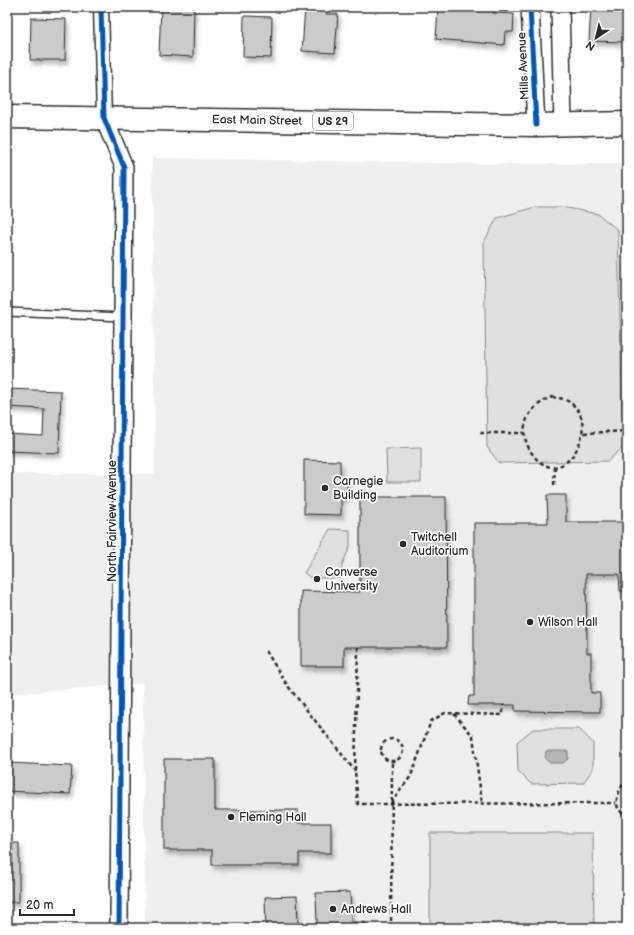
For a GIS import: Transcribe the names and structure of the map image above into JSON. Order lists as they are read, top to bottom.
{
  "streets": {
    "main road": ["East Main Street", "US 29"],
    "street": ["Mills Avenue", "North Fairview Avenue"]
  },
  "crossings": [
    ["Mills Avenue", "East Main Street"],
    ["East Main Street", "North Fairview Avenue"]
  ],
  "places": [
    "Carnegie Building",
    "Twitchell Auditorium",
    "Converse University",
    "Wilson Hall",
    "Fleming Hall",
    "Andrews Hall"
  ],
  "scale_bar": "20 m",
  "north": "bottom left"
}
